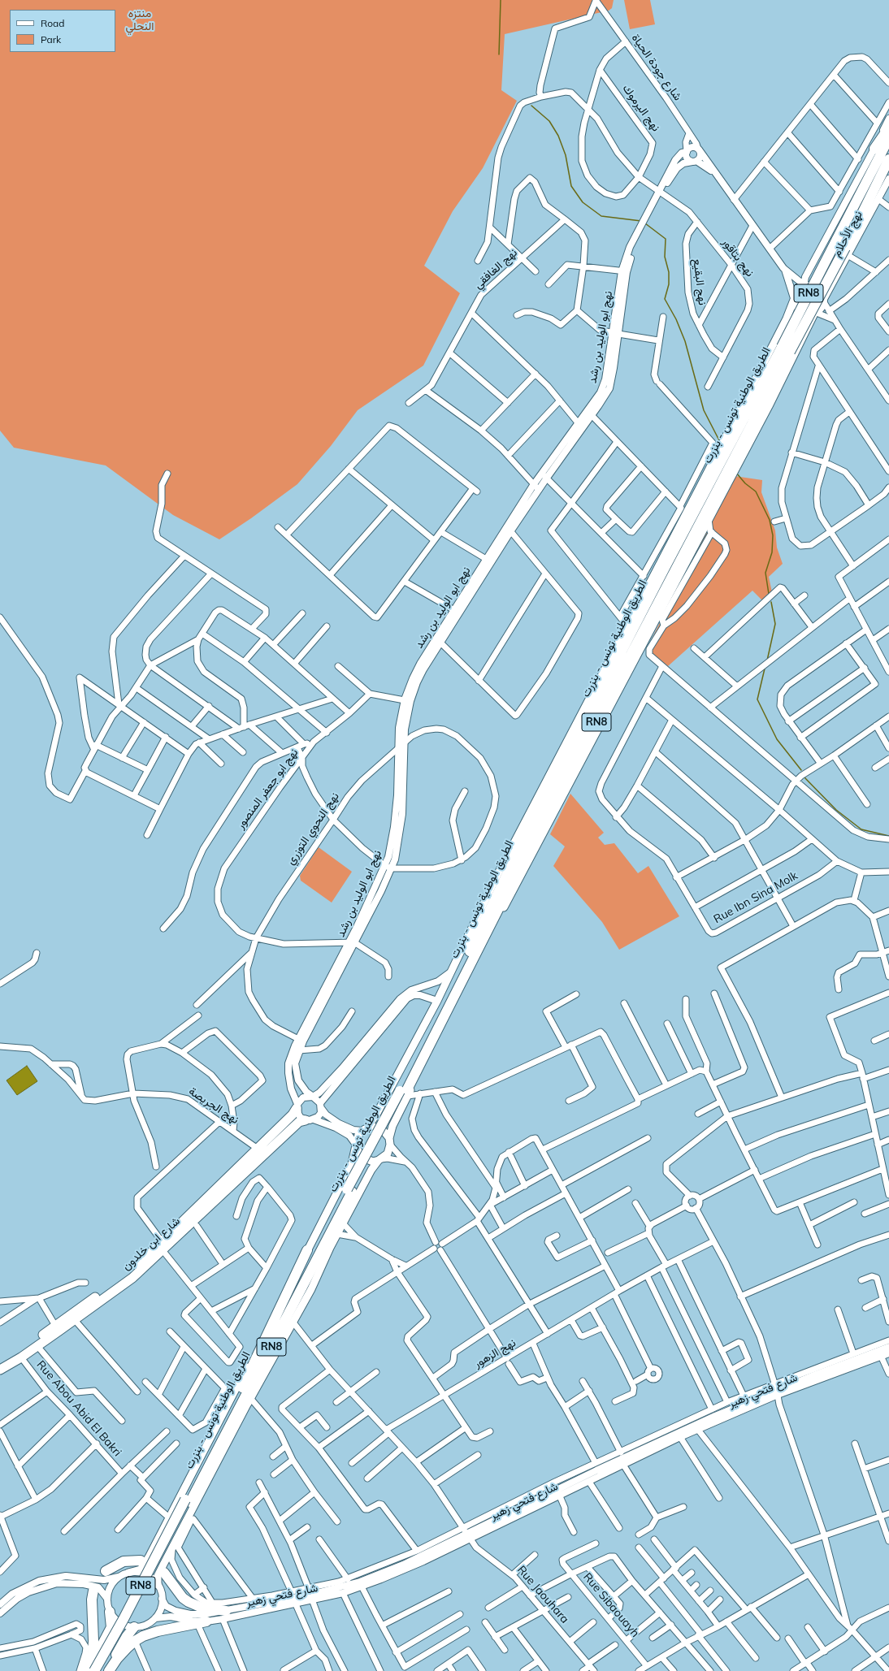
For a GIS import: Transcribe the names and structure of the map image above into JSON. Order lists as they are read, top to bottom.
{
  "streets": {
    "highway": ["RN8", "الطريق الوطنية تونس - بنزرت", "شارع ابن خلدون"],
    "street": [
      "شارع جودة الحياة",
      "نهج اليرموك",
      "نهج الأحلام",
      "نهج بتاقور",
      "نهج الغافقي",
      "نهج البقيع",
      "نهج ابو الوليد بن رشد",
      "نهج ابو جعفر المنصور",
      "نهج النحوي التوزري",
      "Rue Ibn Sina Molk",
      "نهج الجريصة",
      "نهج الزهور",
      "شارع فتحي زهير",
      "Rue Abou Abid El Bakri",
      "Rue Jaouhara",
      "Rue Sibaouayh"
    ]
  },
  "crossings": [
    ["شارع جودة الحياة", "نهج اليرموك"],
    ["شارع جودة الحياة", "نهج الأحلام"],
    ["شارع جودة الحياة", "نهج ابو الوليد بن رشد"],
    ["نهج اليرموك", "نهج بتاقور"],
    ["نهج الأحلام", "الطريق الوطنية تونس - بنزرت"],
    ["نهج بتاقور", "نهج البقيع"],
    ["نهج بتاقور", "نهج ابو الوليد بن رشد"],
    ["RN8", "الطريق الوطنية تونس - بنزرت"],
    ["RN8", "شارع فتحي زهير"],
    ["نهج ابو الوليد بن رشد", "نهج ابو جعفر المنصور"],
    ["نهج ابو الوليد بن رشد", "نهج النحوي التوزري"],
    ["نهج ابو الوليد بن رشد", "شارع ابن خلدون"],
    ["نهج ابو جعفر المنصور", "نهج النحوي التوزري"],
    ["نهج الجريصة", "شارع ابن خلدون"],
    ["شارع ابن خلدون", "Rue Abou Abid El Bakri"],
    ["نهج الزهور", "Rue Jaouhara"],
    ["شارع فتحي زهير", "Rue Jaouhara"]
  ],
  "parks": ["منتزه النحلي"],
  "legend": ["Road", "Park"]
}
